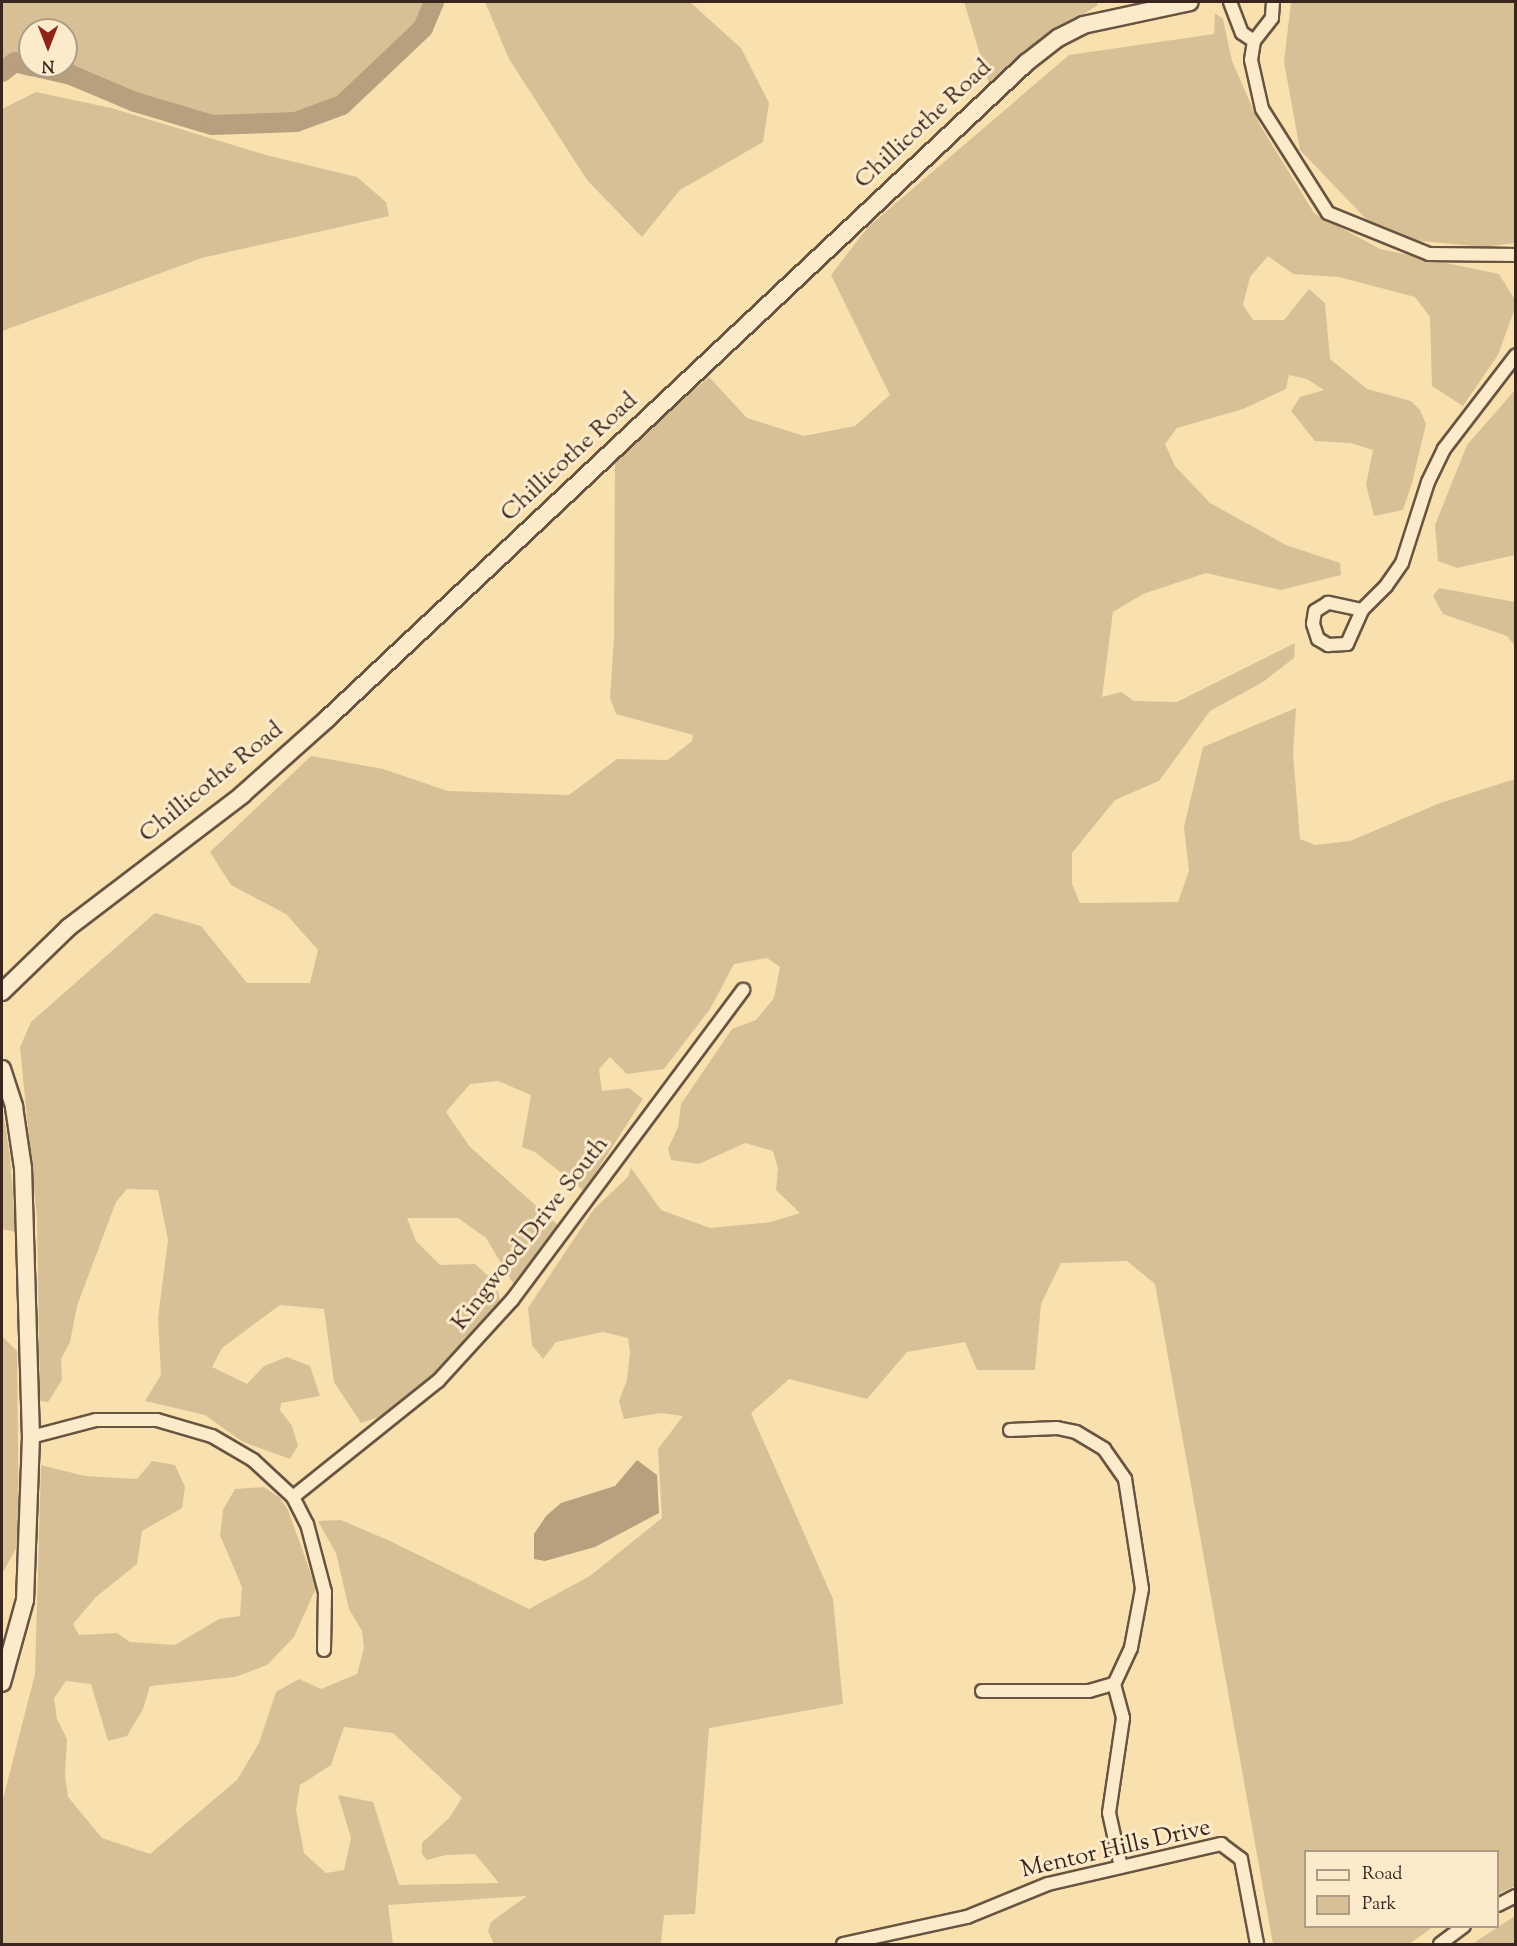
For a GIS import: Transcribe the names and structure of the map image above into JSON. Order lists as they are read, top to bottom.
{
  "streets": {
    "main road": ["Chillicothe Road"],
    "street": ["Kingwood Drive South", "Mentor Hills Drive"]
  },
  "legend": ["Road", "Park"],
  "north": "bottom"
}
